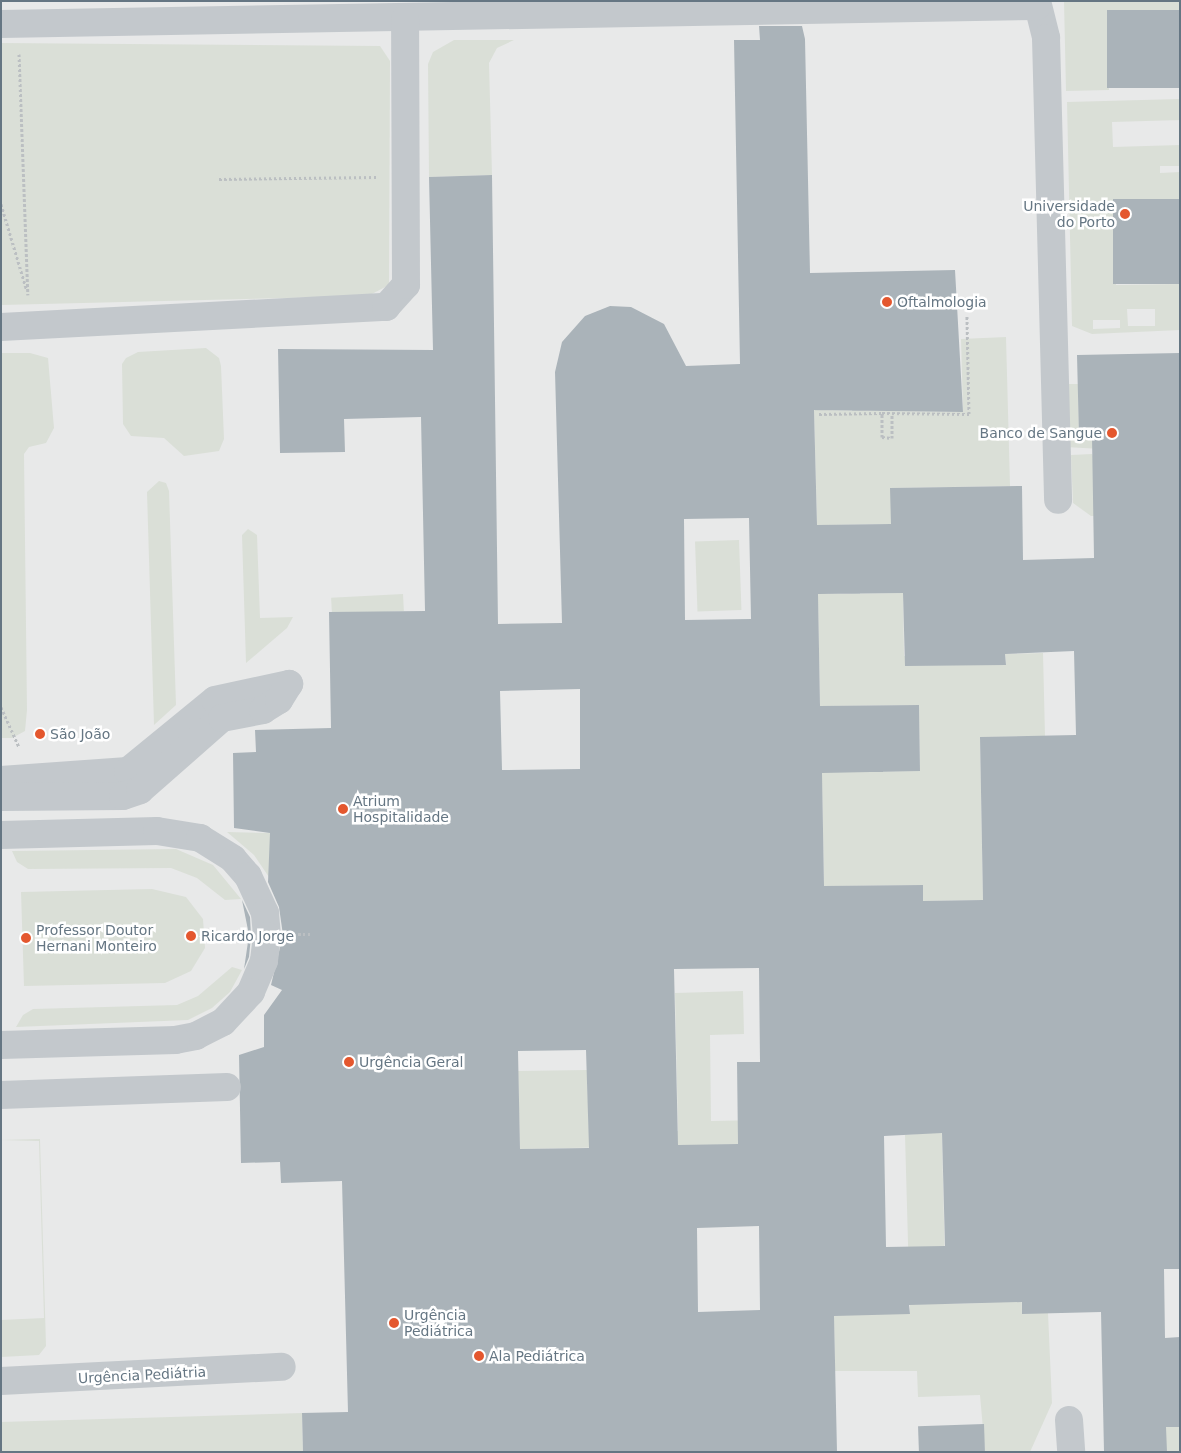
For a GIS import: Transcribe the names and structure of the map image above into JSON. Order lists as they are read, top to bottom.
{
  "streets": {
    "lane": ["Urgência Pediátria"]
  },
  "places": [
    "Universidade do Porto",
    "Oftalmologia",
    "Banco de Sangue",
    "São João",
    "Atrium Hospitalidade",
    "Ricardo Jorge",
    "Professor Doutor Hernani Monteiro",
    "Urgência Geral",
    "Urgência Pediátrica",
    "Ala Pediátrica"
  ]
}
